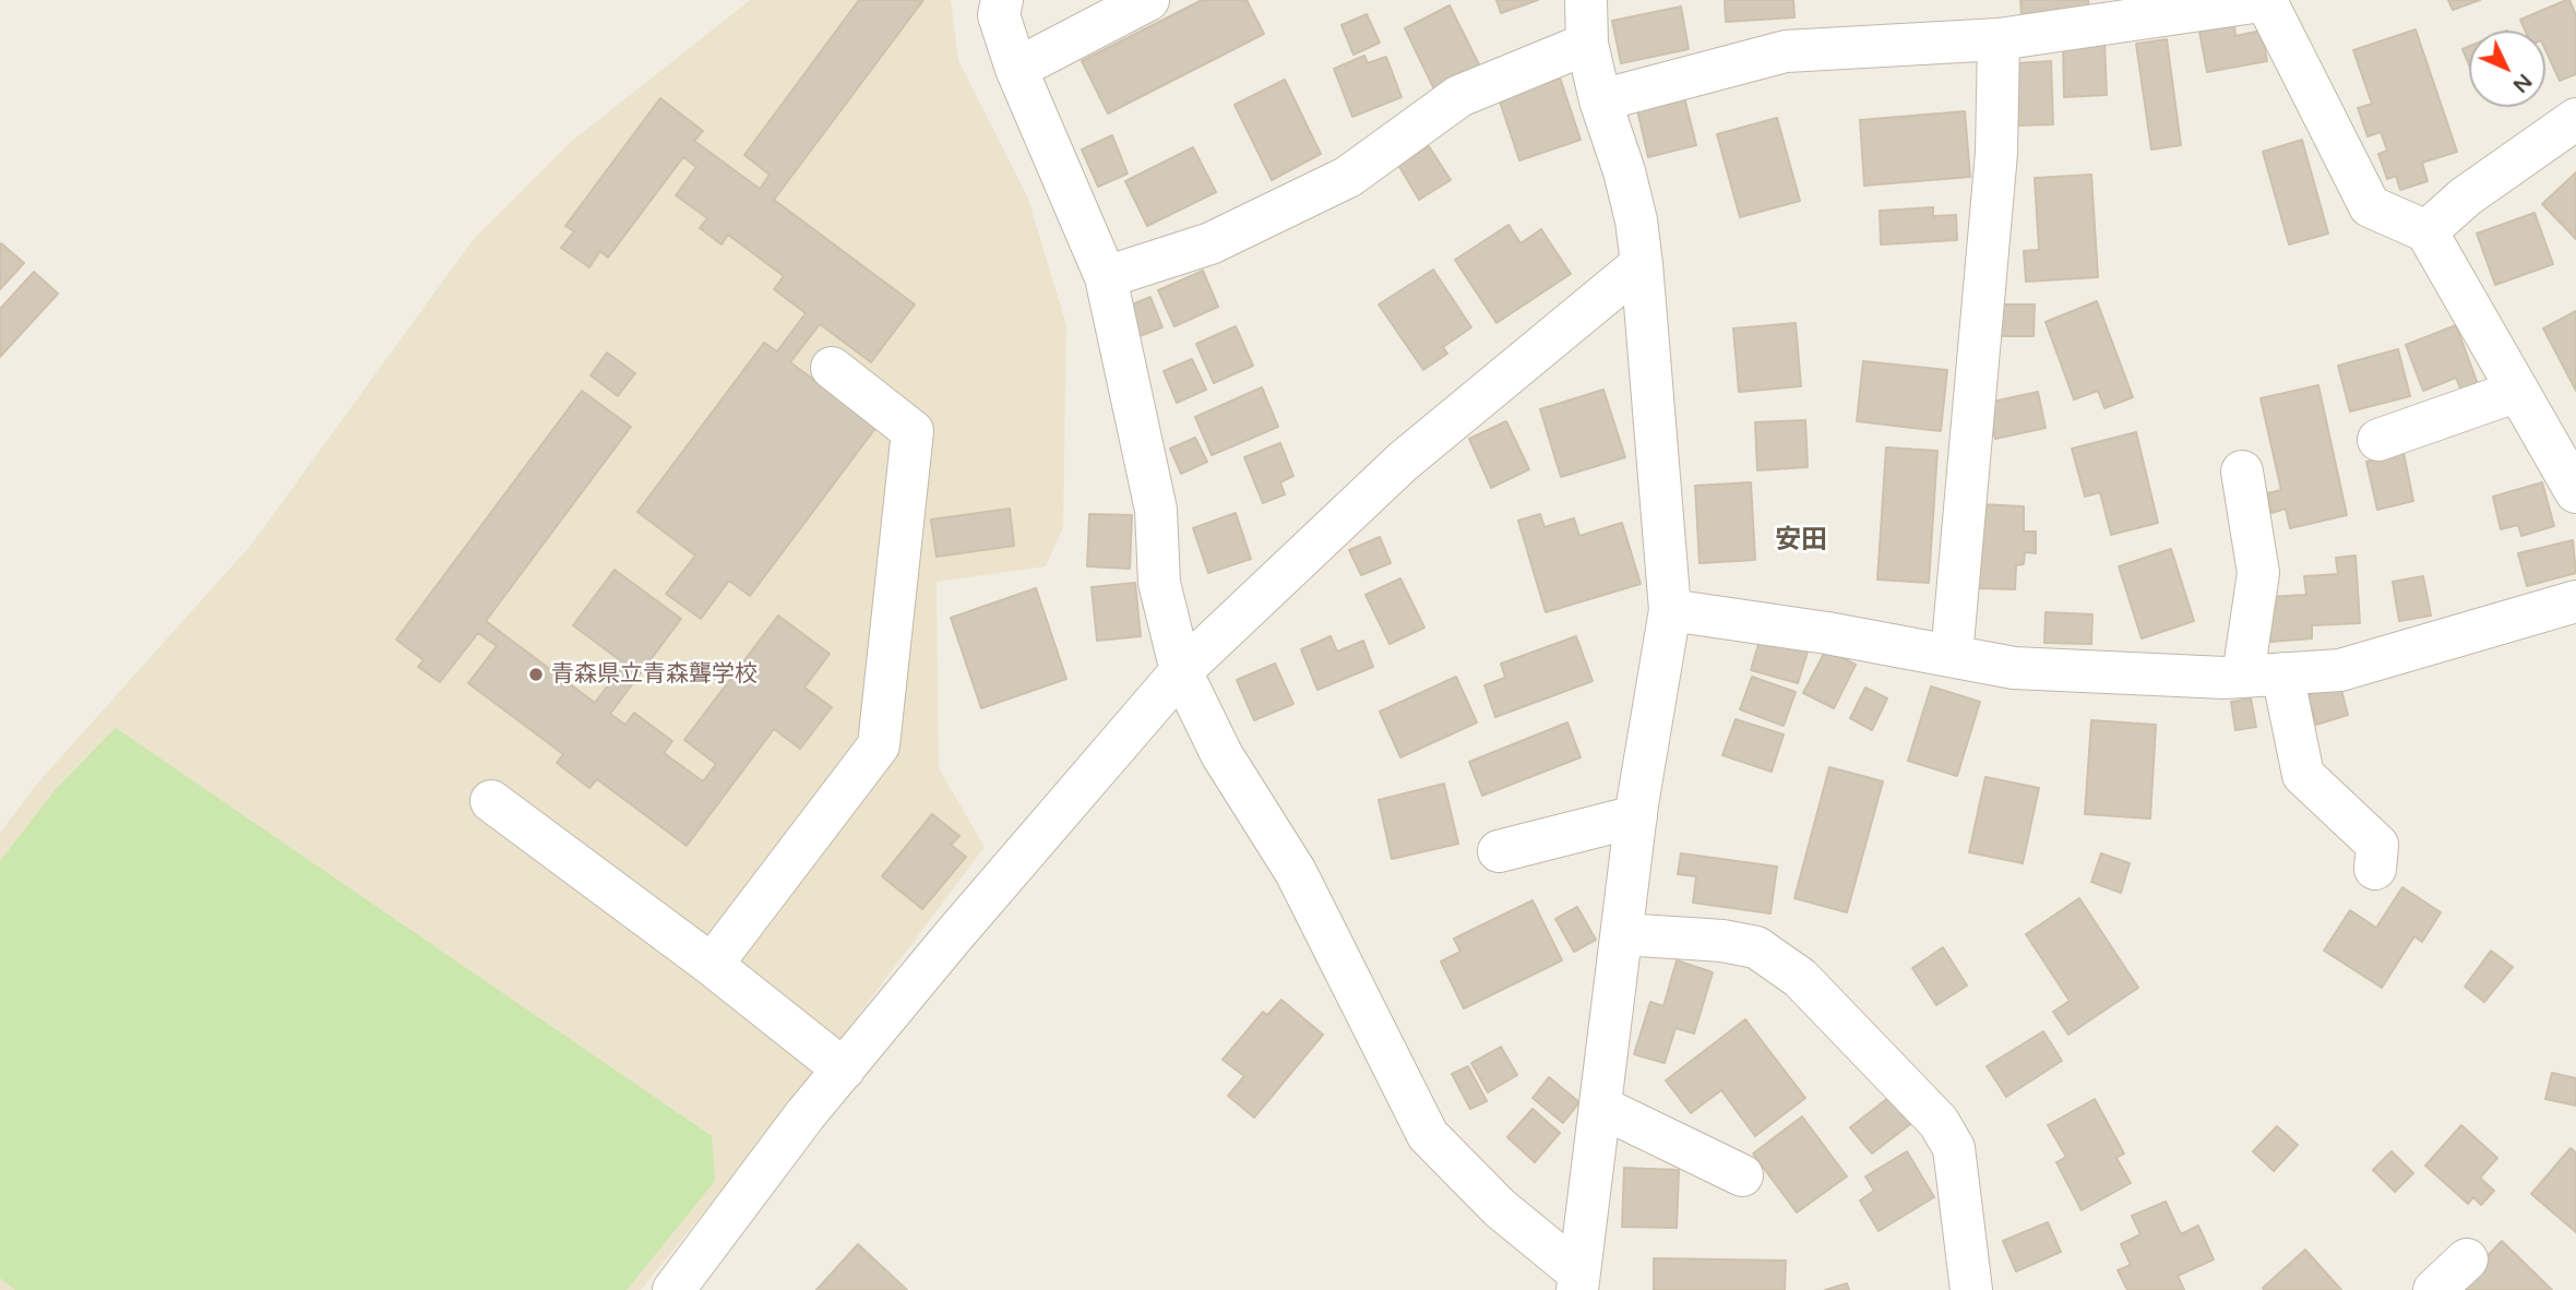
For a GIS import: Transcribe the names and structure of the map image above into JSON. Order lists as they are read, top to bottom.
{
  "districts": ["安田"],
  "places": ["青森県立青森聾学校"],
  "north": "bottom right"
}
